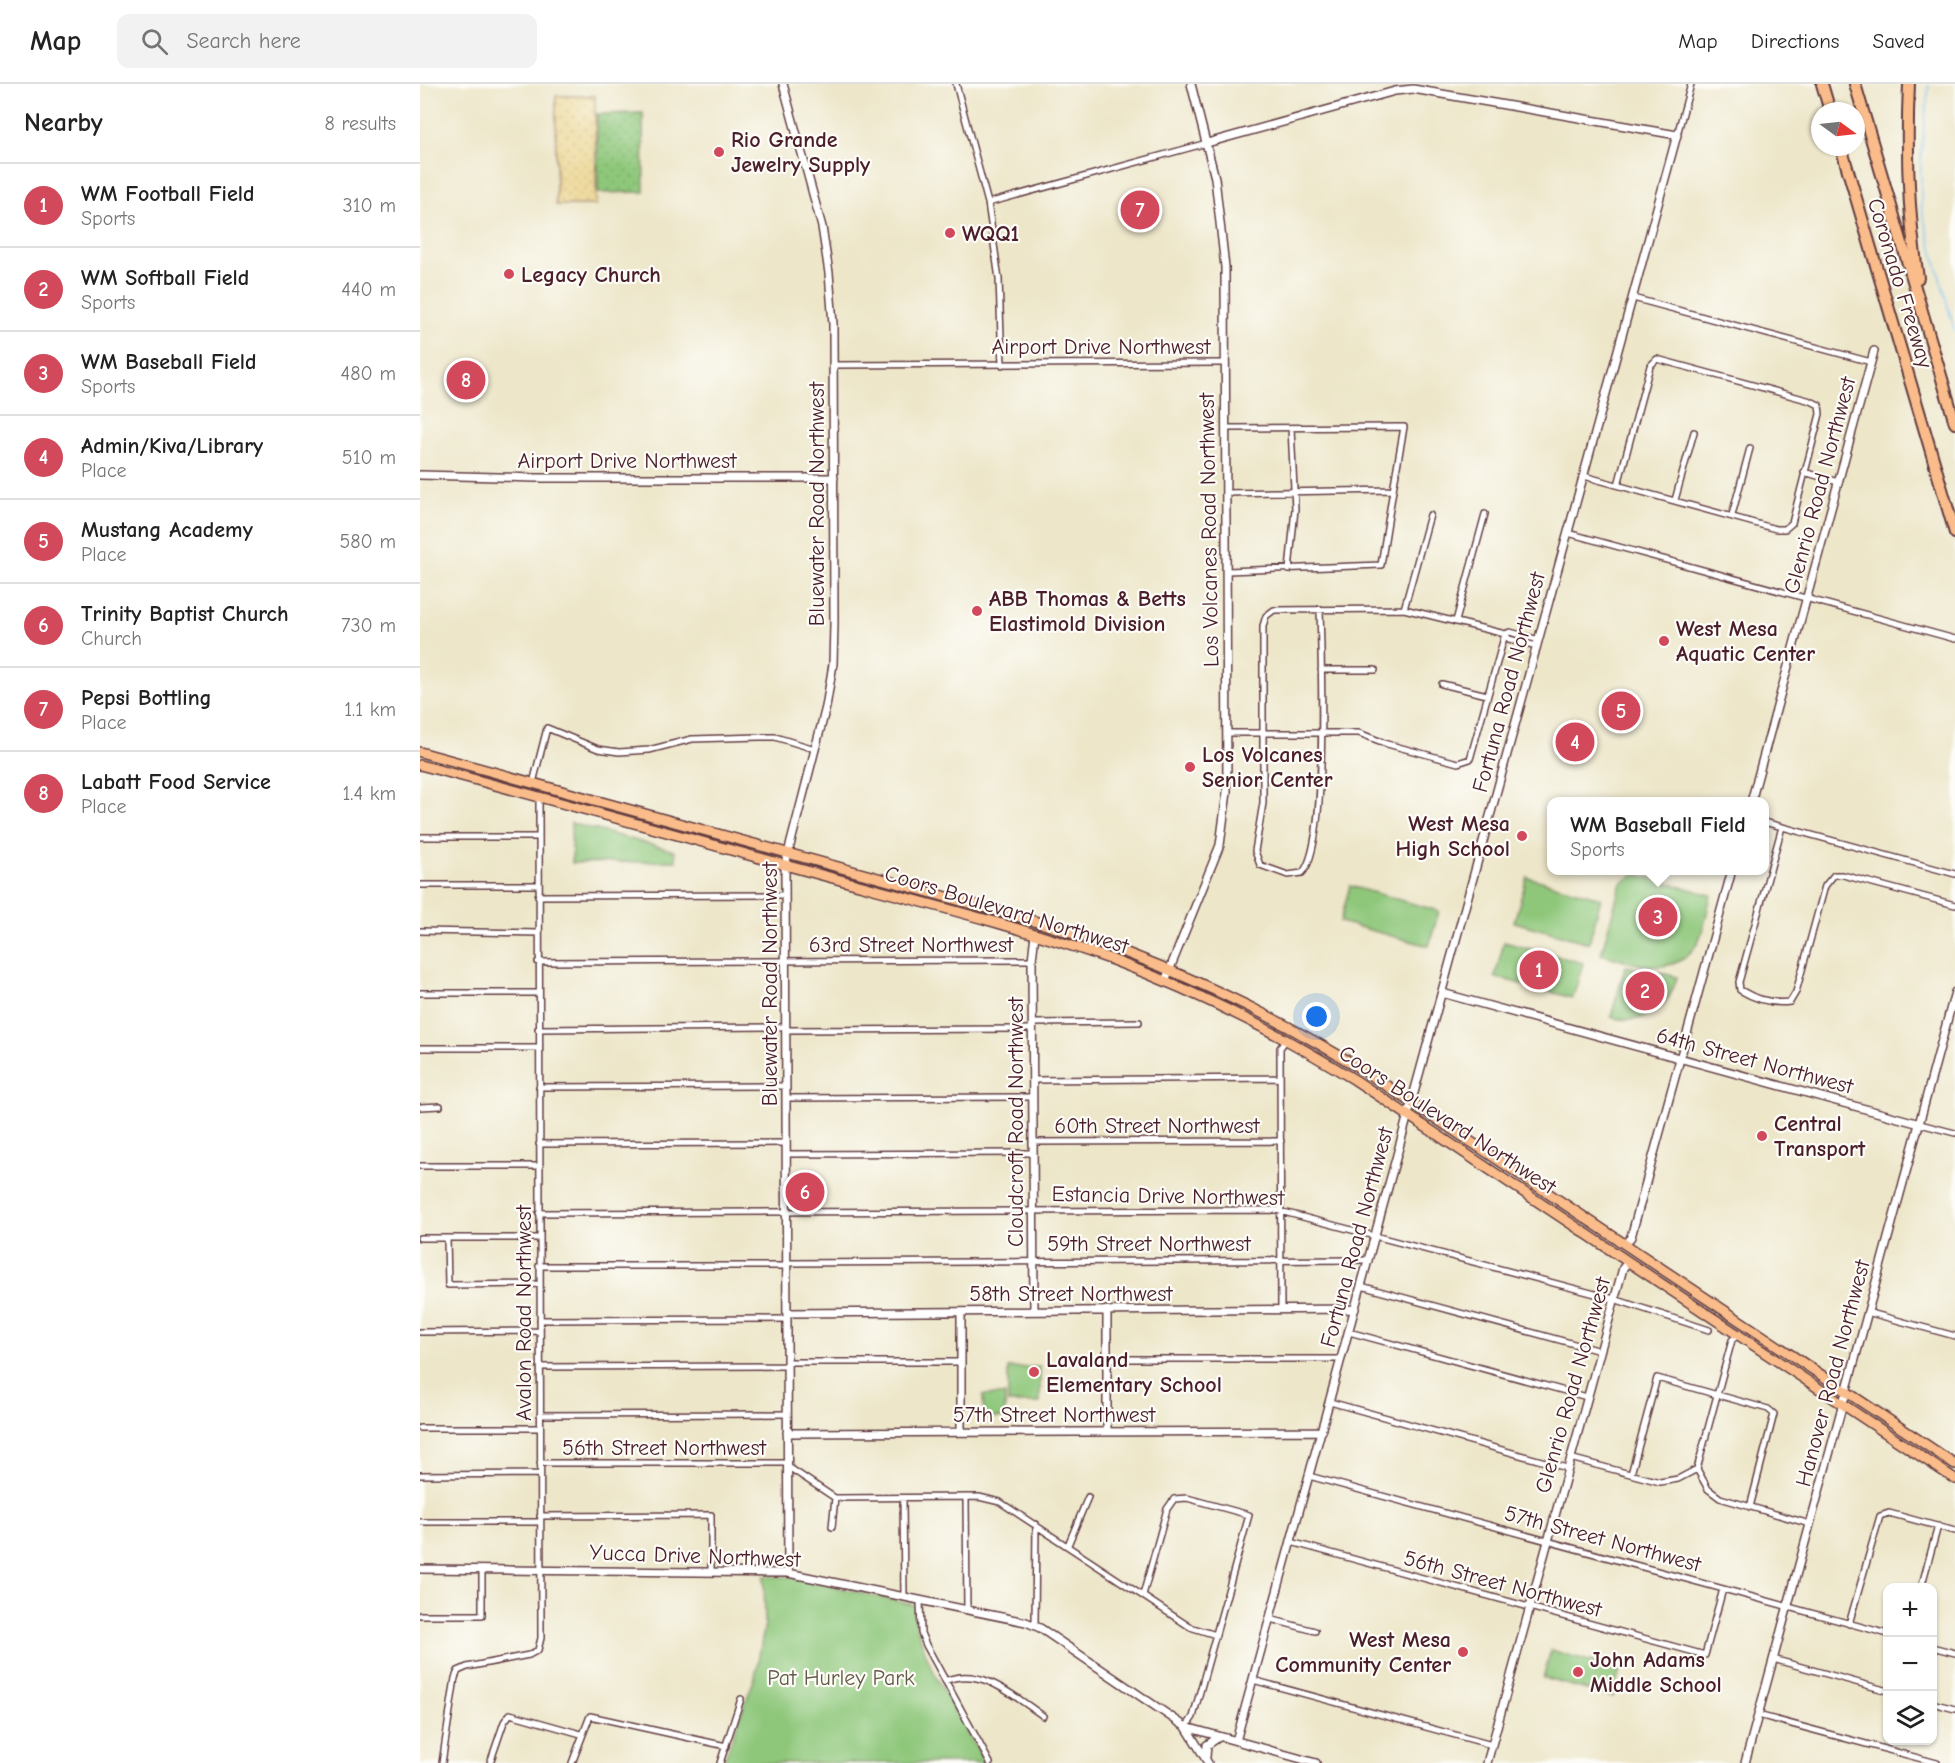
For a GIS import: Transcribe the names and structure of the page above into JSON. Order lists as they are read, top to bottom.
{
  "streets": {
    "highway": ["Coronado Freeway"],
    "main road": ["Coors Boulevard Northwest"],
    "street": [
      "Airport Drive Northwest",
      "Glenrio Road Northwest",
      "Bluewater Road Northwest",
      "Los Volcanes Road Northwest",
      "Fortuna Road Northwest",
      "63rd Street Northwest",
      "64th Street Northwest",
      "Cloudcroft Road Northwest",
      "60th Street Northwest",
      "Estancia Drive Northwest",
      "59th Street Northwest",
      "58th Street Northwest",
      "Avalon Road Northwest",
      "Hanover Road Northwest",
      "57th Street Northwest",
      "56th Street Northwest",
      "Yucca Drive Northwest"
    ]
  },
  "crossings": [
    ["Airport Drive Northwest", "Bluewater Road Northwest"],
    ["Airport Drive Northwest", "Los Volcanes Road Northwest"],
    ["Glenrio Road Northwest", "Coors Boulevard Northwest"],
    ["Glenrio Road Northwest", "Estancia Drive Northwest"],
    ["Glenrio Road Northwest", "57th Street Northwest"],
    ["Glenrio Road Northwest", "56th Street Northwest"],
    ["Bluewater Road Northwest", "Coors Boulevard Northwest"],
    ["Bluewater Road Northwest", "63rd Street Northwest"],
    ["Bluewater Road Northwest", "60th Street Northwest"],
    ["Bluewater Road Northwest", "Estancia Drive Northwest"],
    ["Bluewater Road Northwest", "59th Street Northwest"],
    ["Bluewater Road Northwest", "58th Street Northwest"],
    ["Bluewater Road Northwest", "57th Street Northwest"],
    ["Bluewater Road Northwest", "56th Street Northwest"],
    ["Bluewater Road Northwest", "Yucca Drive Northwest"],
    ["Los Volcanes Road Northwest", "Coors Boulevard Northwest"],
    ["Fortuna Road Northwest", "Coors Boulevard Northwest"],
    ["Fortuna Road Northwest", "64th Street Northwest"],
    ["Fortuna Road Northwest", "Estancia Drive Northwest"],
    ["Fortuna Road Northwest", "59th Street Northwest"],
    ["Fortuna Road Northwest", "58th Street Northwest"],
    ["Fortuna Road Northwest", "57th Street Northwest"],
    ["Fortuna Road Northwest", "56th Street Northwest"],
    ["Coors Boulevard Northwest", "Cloudcroft Road Northwest"],
    ["Coors Boulevard Northwest", "Avalon Road Northwest"],
    ["Coors Boulevard Northwest", "Hanover Road Northwest"],
    ["63rd Street Northwest", "Cloudcroft Road Northwest"],
    ["63rd Street Northwest", "Avalon Road Northwest"],
    ["64th Street Northwest", "Hanover Road Northwest"],
    ["Cloudcroft Road Northwest", "60th Street Northwest"],
    ["Cloudcroft Road Northwest", "Estancia Drive Northwest"],
    ["Cloudcroft Road Northwest", "59th Street Northwest"],
    ["Cloudcroft Road Northwest", "58th Street Northwest"],
    ["Estancia Drive Northwest", "Avalon Road Northwest"],
    ["59th Street Northwest", "Avalon Road Northwest"],
    ["58th Street Northwest", "Avalon Road Northwest"],
    ["Avalon Road Northwest", "56th Street Northwest"],
    ["Avalon Road Northwest", "Yucca Drive Northwest"],
    ["Hanover Road Northwest", "57th Street Northwest"],
    ["57th Street Northwest", "56th Street Northwest"]
  ],
  "parks": ["Pat Hurley Park"],
  "places": [
    "Rio Grande Jewelry Supply",
    "WQQ1",
    "Legacy Church",
    "ABB Thomas & Betts Elastimold Division",
    "West Mesa Aquatic Center",
    "Los Volcanes Senior Center",
    "West Mesa High School",
    "Central Transport",
    "Lavaland Elementary School",
    "West Mesa Community Center",
    "John Adams Middle School"
  ],
  "north": "right",
  "page": {
    "header": "Map",
    "search": "Search here",
    "nav": ["Map", "Directions", "Saved"],
    "heading": ["Nearby", "8 results"],
    "list": [
      {
        "mark": "1",
        "name": "WM Football Field",
        "note": "Sports",
        "value": "310 m"
      },
      {
        "mark": "2",
        "name": "WM Softball Field",
        "note": "Sports",
        "value": "440 m"
      },
      {
        "mark": "3",
        "name": "WM Baseball Field",
        "note": "Sports",
        "value": "480 m"
      },
      {
        "mark": "4",
        "name": "Admin/Kiva/Library",
        "note": "Place",
        "value": "510 m"
      },
      {
        "mark": "5",
        "name": "Mustang Academy",
        "note": "Place",
        "value": "580 m"
      },
      {
        "mark": "6",
        "name": "Trinity Baptist Church",
        "note": "Church",
        "value": "730 m"
      },
      {
        "mark": "7",
        "name": "Pepsi Bottling",
        "note": "Place",
        "value": "1.1 km"
      },
      {
        "mark": "8",
        "name": "Labatt Food Service",
        "note": "Place",
        "value": "1.4 km"
      }
    ],
    "pins": [
      "7",
      "8",
      "5",
      "4",
      "3",
      "1",
      "2",
      "6"
    ],
    "popup": ["WM Baseball Field", "Sports"],
    "map_buttons": ["+", "−"]
  }
}
